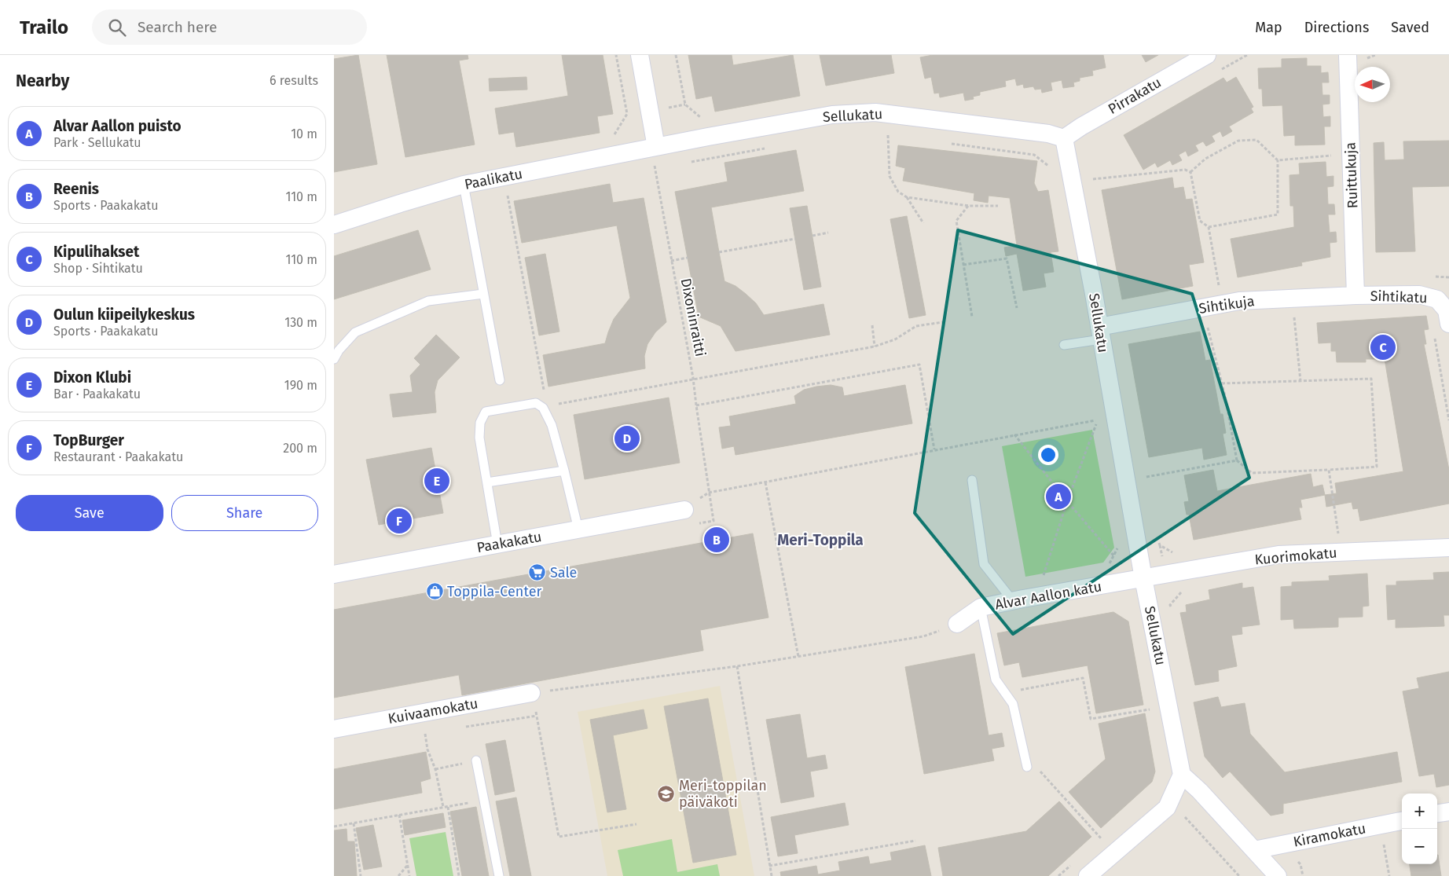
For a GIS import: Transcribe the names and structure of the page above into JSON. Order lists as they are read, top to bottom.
{
  "streets": {
    "street": [
      "Pirrakatu",
      "Sellukatu",
      "Ruittukuja",
      "Paalikatu",
      "Sihtikatu",
      "Sihtikuja",
      "Paakakatu",
      "Kuorimokatu",
      "Alvar Aallon katu",
      "Kuivaamokatu",
      "Kiramokatu"
    ],
    "path": ["Dixoninraitti"]
  },
  "crossings": [
    ["Pirrakatu", "Sellukatu"],
    ["Sellukatu", "Paalikatu"],
    ["Sellukatu", "Sihtikuja"],
    ["Sellukatu", "Dixoninraitti"],
    ["Sellukatu", "Kuorimokatu"],
    ["Sellukatu", "Alvar Aallon katu"],
    ["Ruittukuja", "Sihtikatu"],
    ["Ruittukuja", "Sihtikuja"],
    ["Paalikatu", "Dixoninraitti"],
    ["Sihtikatu", "Sihtikuja"],
    ["Kuorimokatu", "Alvar Aallon katu"]
  ],
  "districts": ["Meri-Toppila"],
  "places": {
    "supermarket": ["Sale"],
    "shop": ["Toppila-Center"],
    "school or university": ["Meri-toppilan päiväkoti"]
  },
  "north": "left",
  "page": {
    "header": "Trailo",
    "search": "Search here",
    "nav": ["Map", "Directions", "Saved"],
    "heading": ["Nearby", "6 results"],
    "list": [
      {
        "mark": "A",
        "name": "Alvar Aallon puisto",
        "note": "Park · Sellukatu",
        "value": "10 m"
      },
      {
        "mark": "B",
        "name": "Reenis",
        "note": "Sports · Paakakatu",
        "value": "110 m"
      },
      {
        "mark": "C",
        "name": "Kipulihakset",
        "note": "Shop · Sihtikatu",
        "value": "110 m"
      },
      {
        "mark": "D",
        "name": "Oulun kiipeilykeskus",
        "note": "Sports · Paakakatu",
        "value": "130 m"
      },
      {
        "mark": "E",
        "name": "Dixon Klubi",
        "note": "Bar · Paakakatu",
        "value": "190 m"
      },
      {
        "mark": "F",
        "name": "TopBurger",
        "note": "Restaurant · Paakakatu",
        "value": "200 m"
      }
    ],
    "pins": [
      "C",
      "D",
      "E",
      "A",
      "F",
      "B"
    ],
    "buttons": ["Save", "Share"],
    "map_buttons": ["+", "−"]
  }
}
